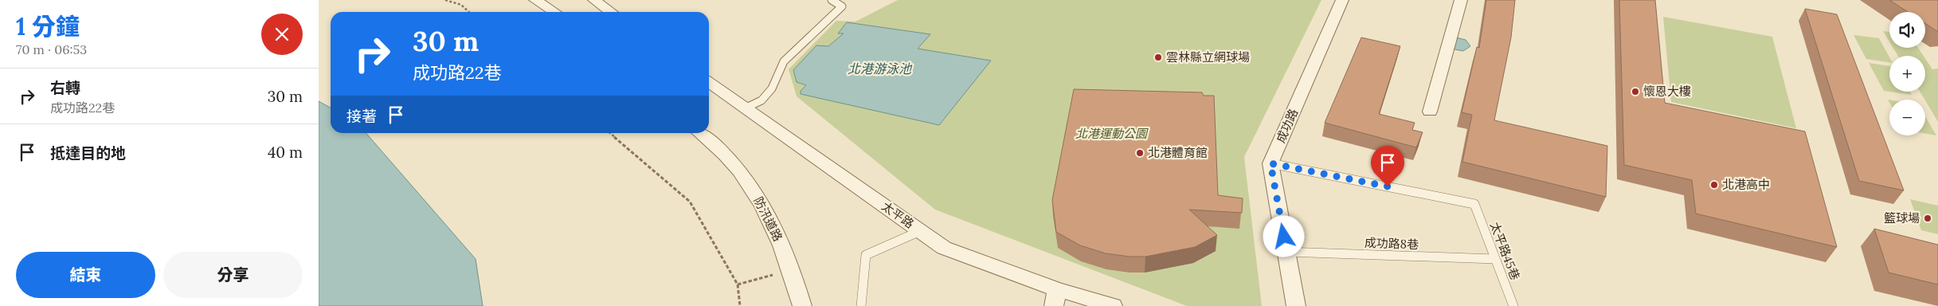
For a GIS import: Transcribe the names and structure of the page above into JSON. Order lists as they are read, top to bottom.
{
  "streets": {
    "street": ["成功路", "太平路", "防汛道路"],
    "lane": ["成功路8巷", "太平路45巷"]
  },
  "crossings": [
    ["成功路", "太平路45巷"],
    ["成功路8巷", "太平路45巷"]
  ],
  "water": ["北港游泳池"],
  "parks": ["北港運動公園"],
  "places": [
    "雲林縣立網球場",
    "懷恩大樓",
    "北港體育館",
    "北港高中",
    "籃球場"
  ],
  "page": {
    "heading": ["1 分鐘", "70 m · 06:53"],
    "map_buttons": ["+", "−"],
    "turn": ["30 m", "成功路22巷"],
    "list": [
      {
        "name": "右轉",
        "note": "成功路22巷",
        "value": "30 m"
      },
      {
        "name": "抵達目的地",
        "value": "40 m"
      }
    ],
    "then": "接著",
    "buttons": ["結束", "分享"]
  }
}
